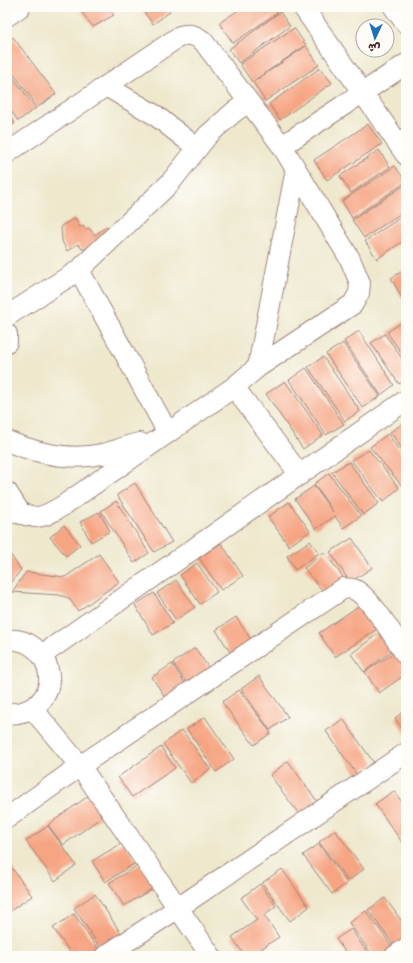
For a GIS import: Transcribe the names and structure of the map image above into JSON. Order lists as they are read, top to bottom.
{
  "north": "bottom"
}
